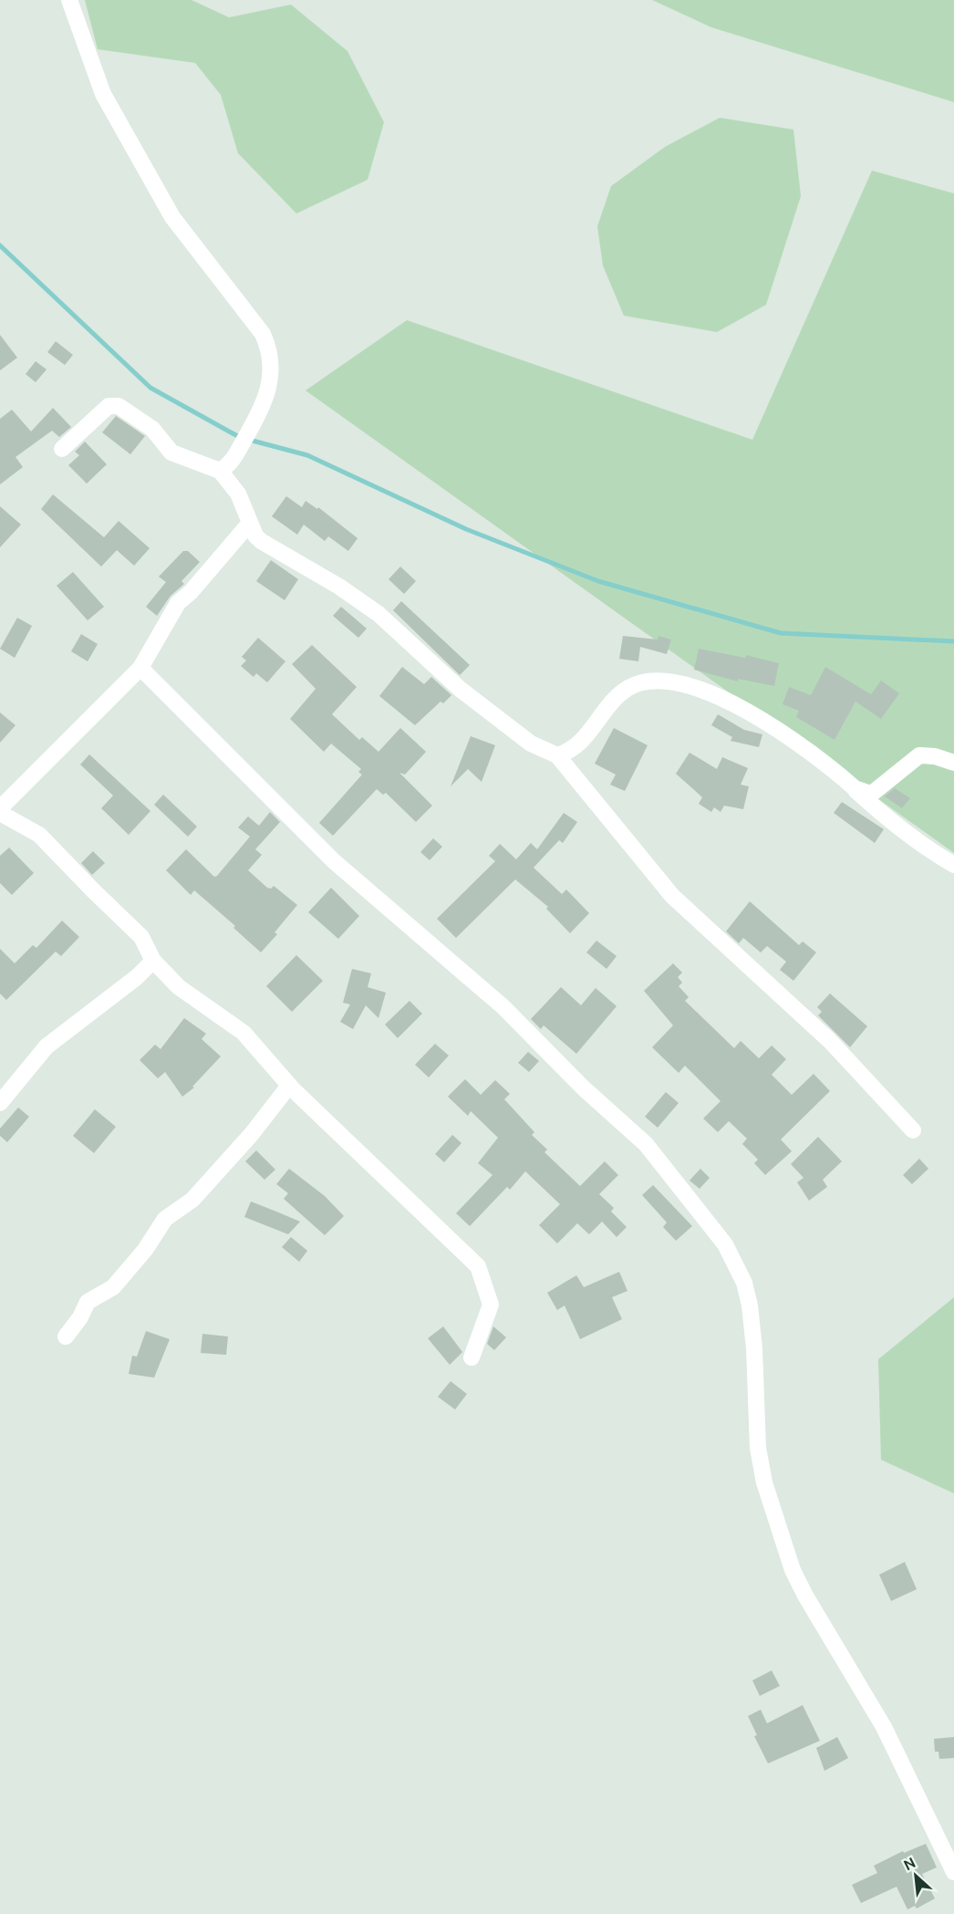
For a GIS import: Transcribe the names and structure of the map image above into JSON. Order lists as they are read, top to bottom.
{
  "north": "top left"
}
